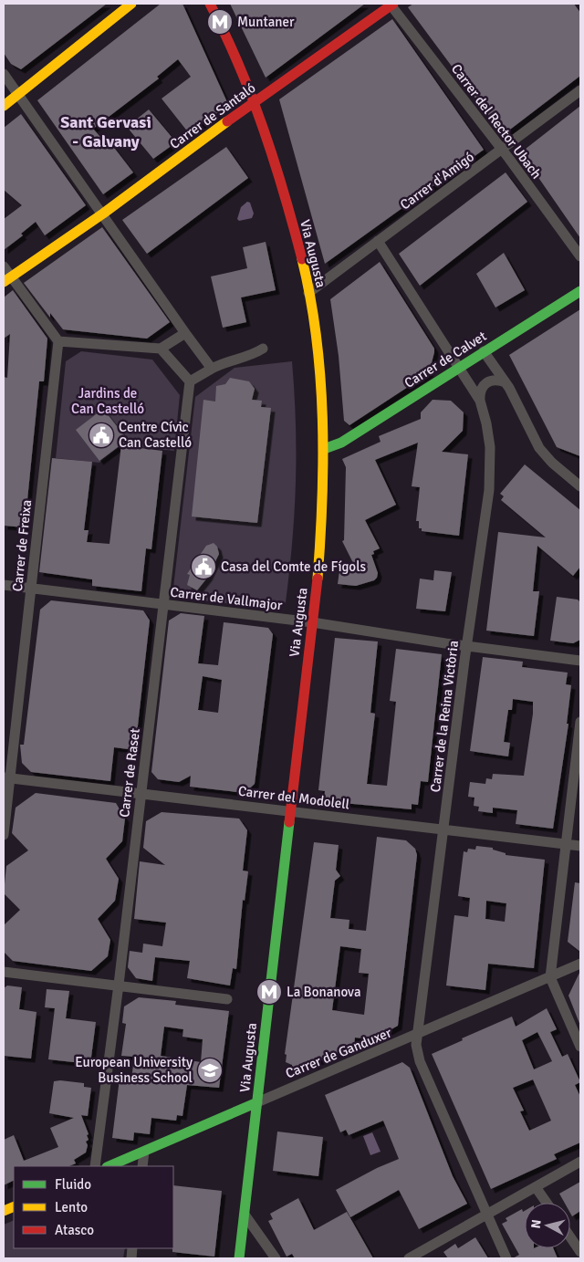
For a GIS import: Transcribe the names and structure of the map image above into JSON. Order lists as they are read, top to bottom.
{
  "streets": {
    "main road": [
      "Carrer de Santaló",
      "Via Augusta",
      "Carrer de Calvet",
      "Carrer de Ganduxer"
    ],
    "street": [
      "Carrer del Rector Ubach",
      "Carrer d'Amigó",
      "Carrer de Freixa",
      "Carrer de Vallmajor",
      "Carrer de la Reina Victòria",
      "Carrer de Raset",
      "Carrer del Modolell"
    ]
  },
  "crossings": [
    ["Carrer de Santaló", "Carrer del Rector Ubach"],
    ["Carrer de Santaló", "Via Augusta"],
    ["Carrer del Rector Ubach", "Carrer d'Amigó"],
    ["Carrer d'Amigó", "Via Augusta"],
    ["Carrer d'Amigó", "Carrer de la Reina Victòria"],
    ["Via Augusta", "Carrer de Calvet"],
    ["Via Augusta", "Carrer de Vallmajor"],
    ["Via Augusta", "Carrer del Modolell"],
    ["Via Augusta", "Carrer de Ganduxer"],
    ["Carrer de Calvet", "Carrer de la Reina Victòria"],
    ["Carrer de Freixa", "Carrer de Vallmajor"],
    ["Carrer de Freixa", "Carrer del Modolell"],
    ["Carrer de Vallmajor", "Carrer de la Reina Victòria"],
    ["Carrer de Vallmajor", "Carrer de Raset"],
    ["Carrer de la Reina Victòria", "Carrer del Modolell"],
    ["Carrer de la Reina Victòria", "Carrer de Ganduxer"],
    ["Carrer de Raset", "Carrer del Modolell"]
  ],
  "districts": ["Sant Gervasi - Galvany"],
  "parks": ["Jardins de Can Castelló"],
  "places": {
    "metro station": ["Muntaner", "La Bonanova"],
    "public building": ["Centre Cívic Can Castelló", "Casa del Comte de Fígols"],
    "school or university": ["European University Business School"]
  },
  "legend": ["Fluido", "Lento", "Atasco"],
  "north": "left"
}
